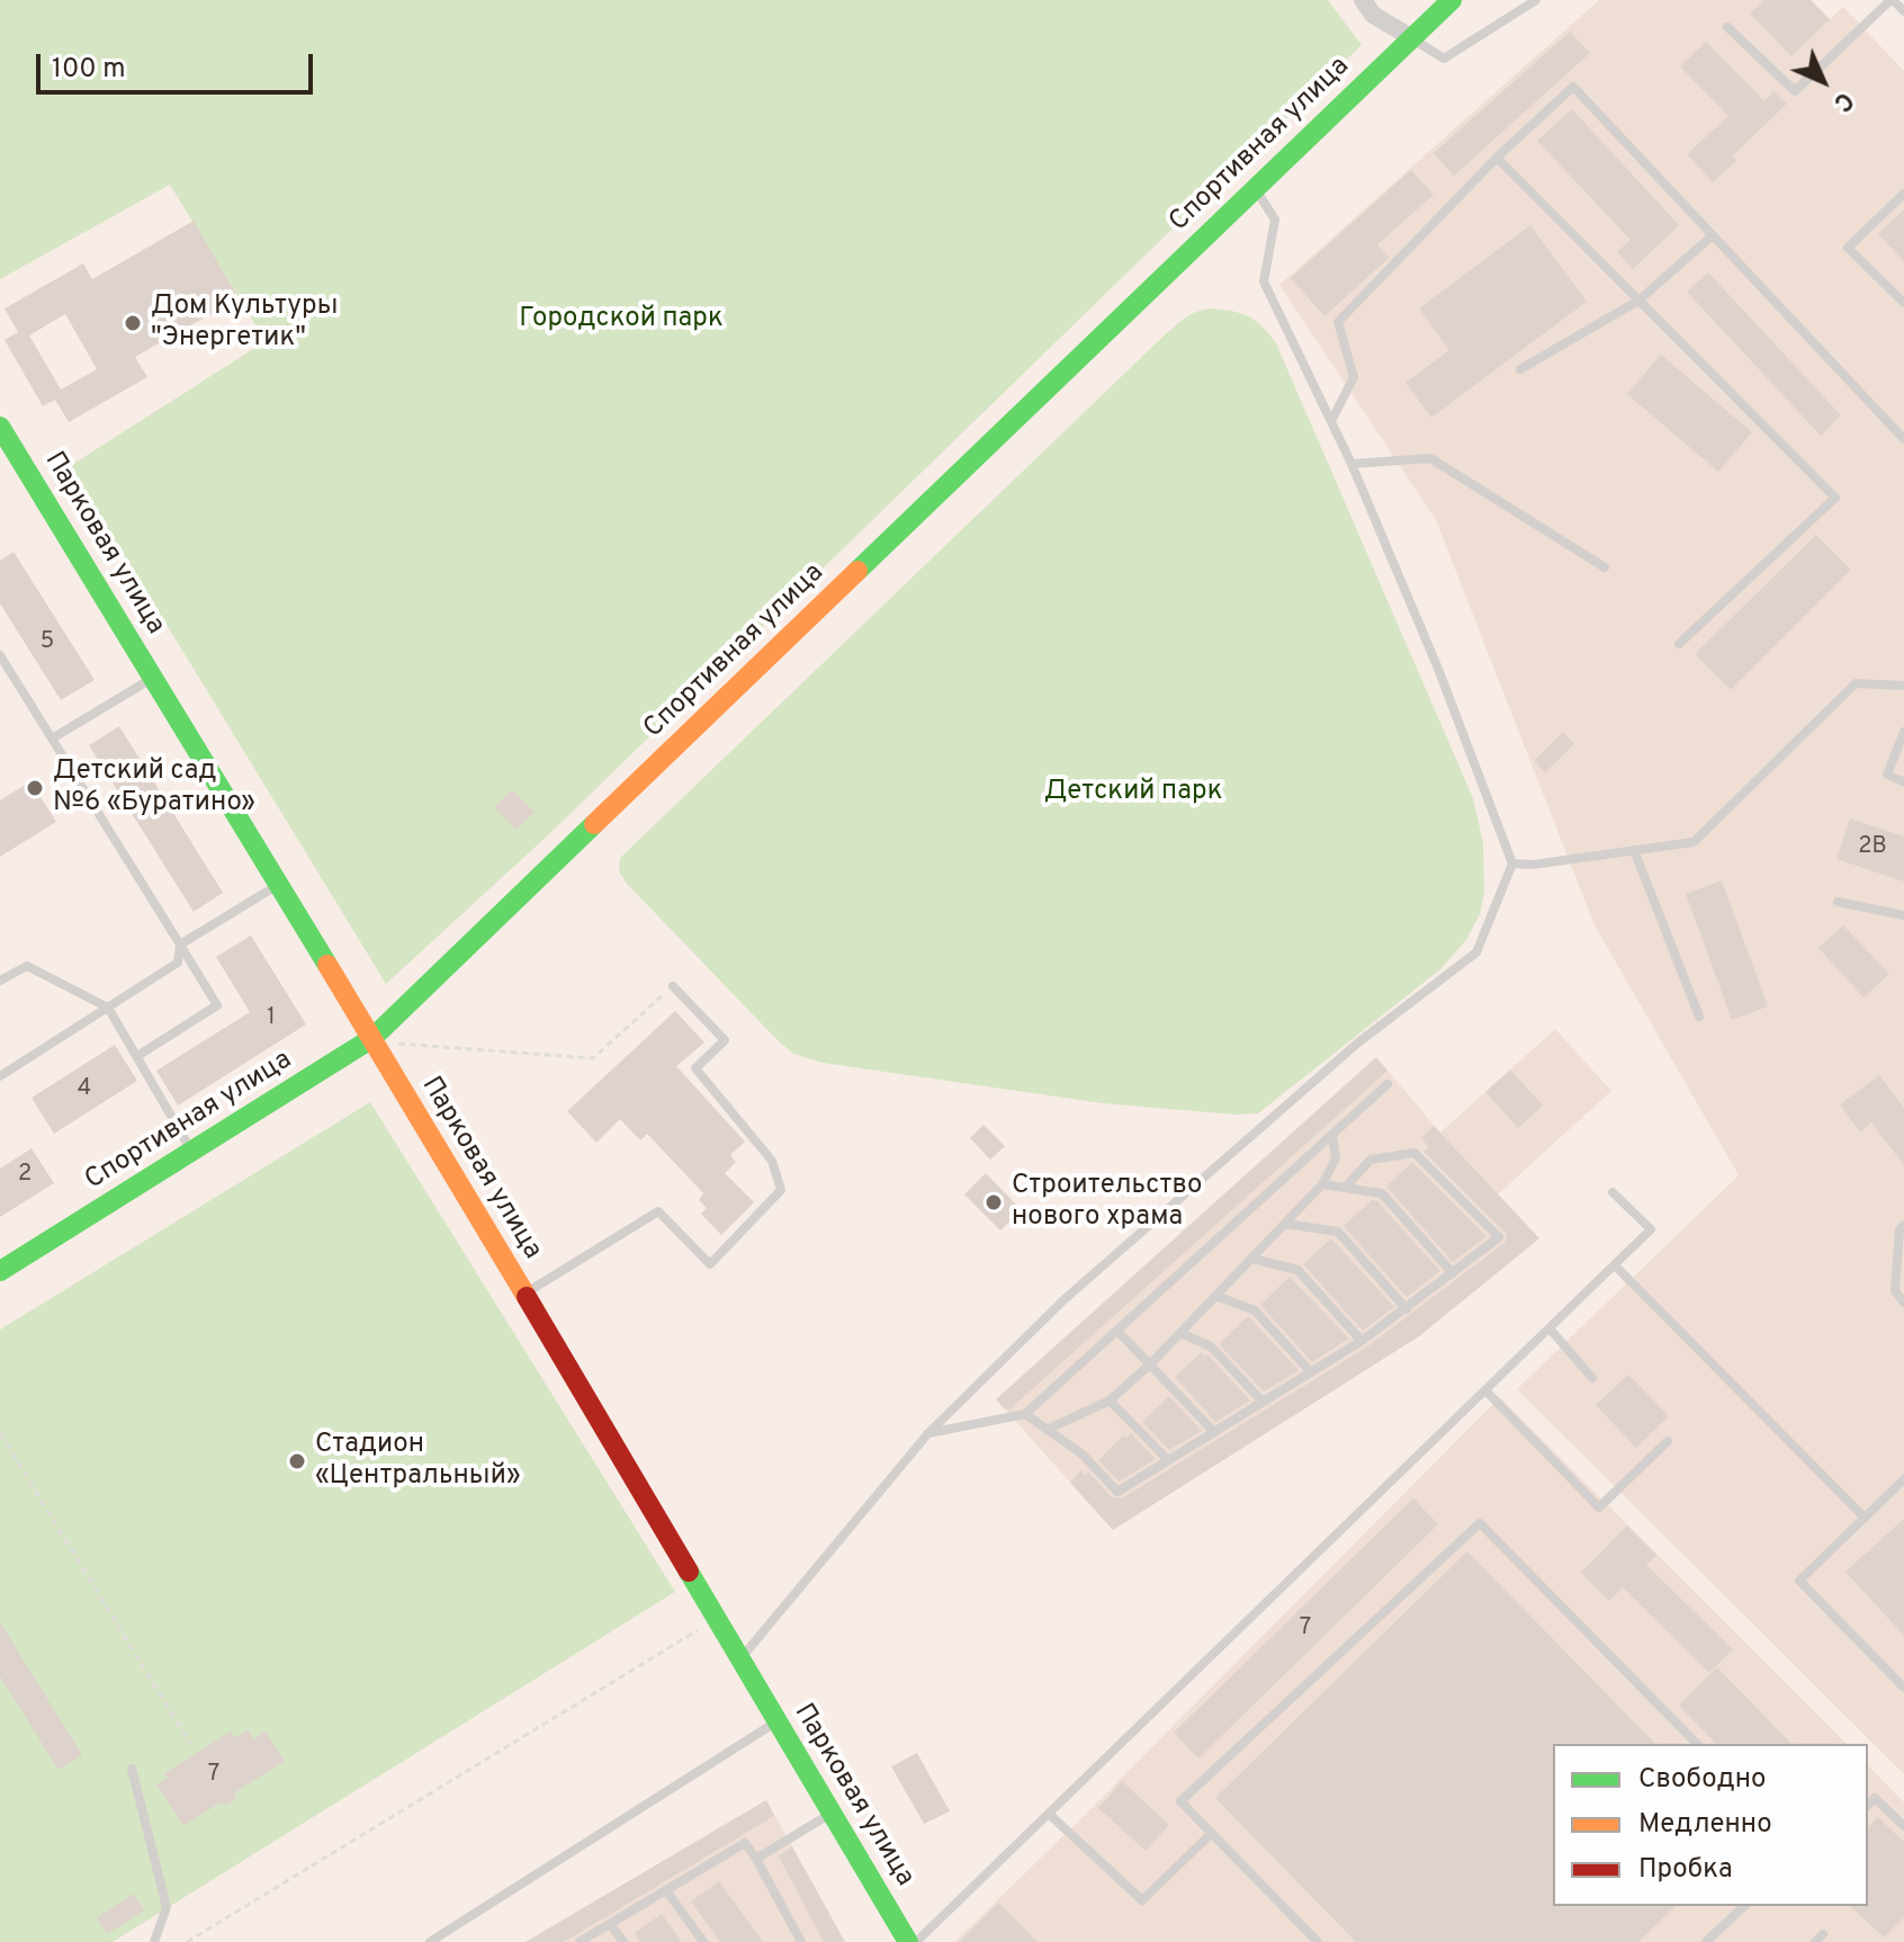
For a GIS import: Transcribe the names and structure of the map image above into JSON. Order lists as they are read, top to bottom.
{
  "streets": {
    "street": ["Спортивная улица", "Парковая улица"]
  },
  "crossings": [
    ["Спортивная улица", "Парковая улица"]
  ],
  "parks": ["Городской парк", "Детский парк"],
  "places": [
    "Дом Культуры \"Энергетик\"",
    "Детский сад №6 «Буратино»",
    "Строительство нового храма",
    "Стадион «Центральный»"
  ],
  "house_numbers": [
    "5",
    "2В",
    "1",
    "4",
    "2",
    "7",
    "7"
  ],
  "legend": ["Свободно", "Медленно", "Пробка"],
  "scale_bar": "100 m",
  "north": "bottom right"
}
